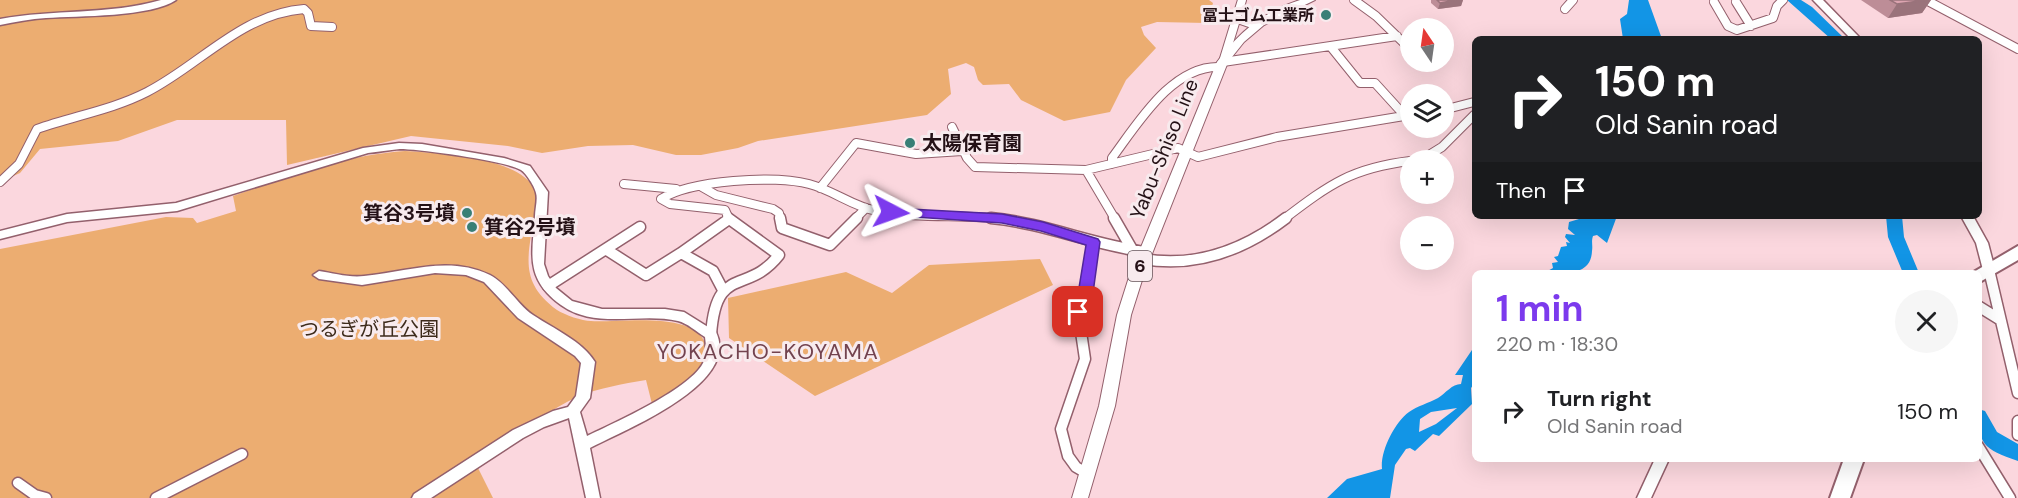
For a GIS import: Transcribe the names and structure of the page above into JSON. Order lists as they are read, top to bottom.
{
  "streets": {
    "main road": ["Yabu-Shiso Line", "6"]
  },
  "districts": ["YOKACHO-KOYAMA"],
  "parks": ["つるぎが丘公園"],
  "places": [
    "冨士ゴム工業所",
    "太陽保育園",
    "箕谷3号墳",
    "箕谷2号墳"
  ],
  "north": "top",
  "page": {
    "map_buttons": ["+", "−"],
    "turn": ["150 m", "Old Sanin road"],
    "then": "Then",
    "heading": ["1 min", "220 m · 18:30"],
    "list": [
      {
        "name": "Turn right",
        "note": "Old Sanin road",
        "value": "150 m"
      }
    ]
  }
}
